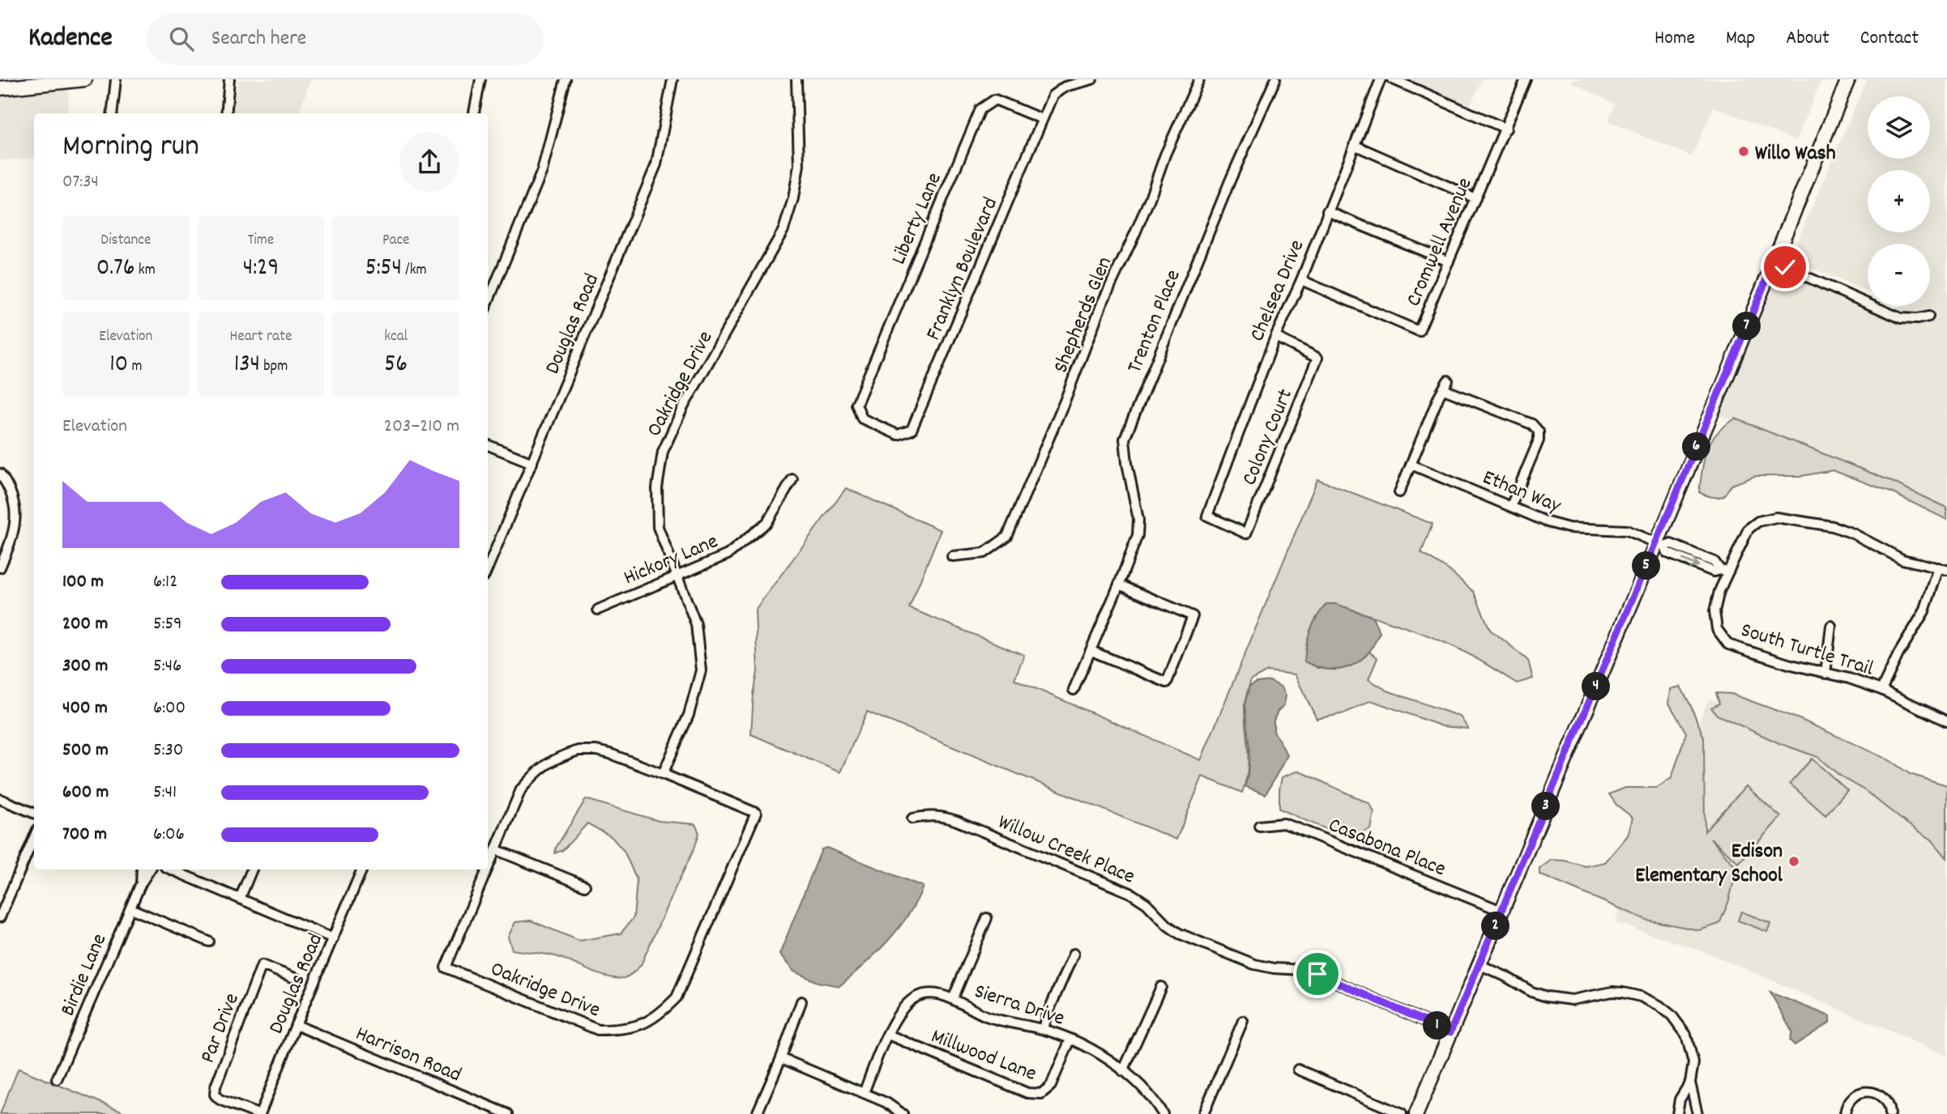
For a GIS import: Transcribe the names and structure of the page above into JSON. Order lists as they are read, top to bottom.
{
  "streets": {
    "street": [
      "Liberty Lane",
      "Cromwell Avenue",
      "Franklyn Boulevard",
      "Chelsea Drive",
      "Shepherds Glen",
      "Trenton Place",
      "Douglas Road",
      "Oakridge Drive",
      "Colony Court",
      "Ethan Way",
      "Hickory Lane",
      "South Turtle Trail",
      "Casabona Place",
      "Willow Creek Place",
      "Birdie Lane",
      "Sierra Drive",
      "Par Drive",
      "Harrison Road",
      "Millwood Lane"
    ]
  },
  "crossings": [
    ["Liberty Lane", "Franklyn Boulevard"],
    ["Cromwell Avenue", "Chelsea Drive"],
    ["Chelsea Drive", "Colony Court"],
    ["Douglas Road", "Par Drive"],
    ["Douglas Road", "Harrison Road"],
    ["Oakridge Drive", "Hickory Lane"],
    ["Ethan Way", "South Turtle Trail"],
    ["Sierra Drive", "Millwood Lane"]
  ],
  "places": ["Willo Wash", "Edison Elementary School"],
  "page": {
    "header": "Kadence",
    "search": "Search here",
    "nav": [
      "Home",
      "Map",
      "About",
      "Contact"
    ],
    "map_buttons": ["+", "−"],
    "heading": ["Morning run", "07:34"],
    "stats": [
      ["Distance", "0.76 km"],
      ["Time", "4:29"],
      ["Pace", "5:54 /km"],
      ["Elevation", "10 m"],
      ["Heart rate", "134 bpm"],
      ["kcal", "56"]
    ],
    "pins": [
      "7",
      "6",
      "5",
      "4",
      "3",
      "2",
      "1"
    ],
    "chart": ["Elevation", "203–210 m"],
    "list": [
      {
        "name": "100 m",
        "note": "6:12"
      },
      {
        "name": "200 m",
        "note": "5:59"
      },
      {
        "name": "300 m",
        "note": "5:46"
      },
      {
        "name": "400 m",
        "note": "6:00"
      },
      {
        "name": "500 m",
        "note": "5:30"
      },
      {
        "name": "600 m",
        "note": "5:41"
      },
      {
        "name": "700 m",
        "note": "6:06"
      }
    ]
  }
}
